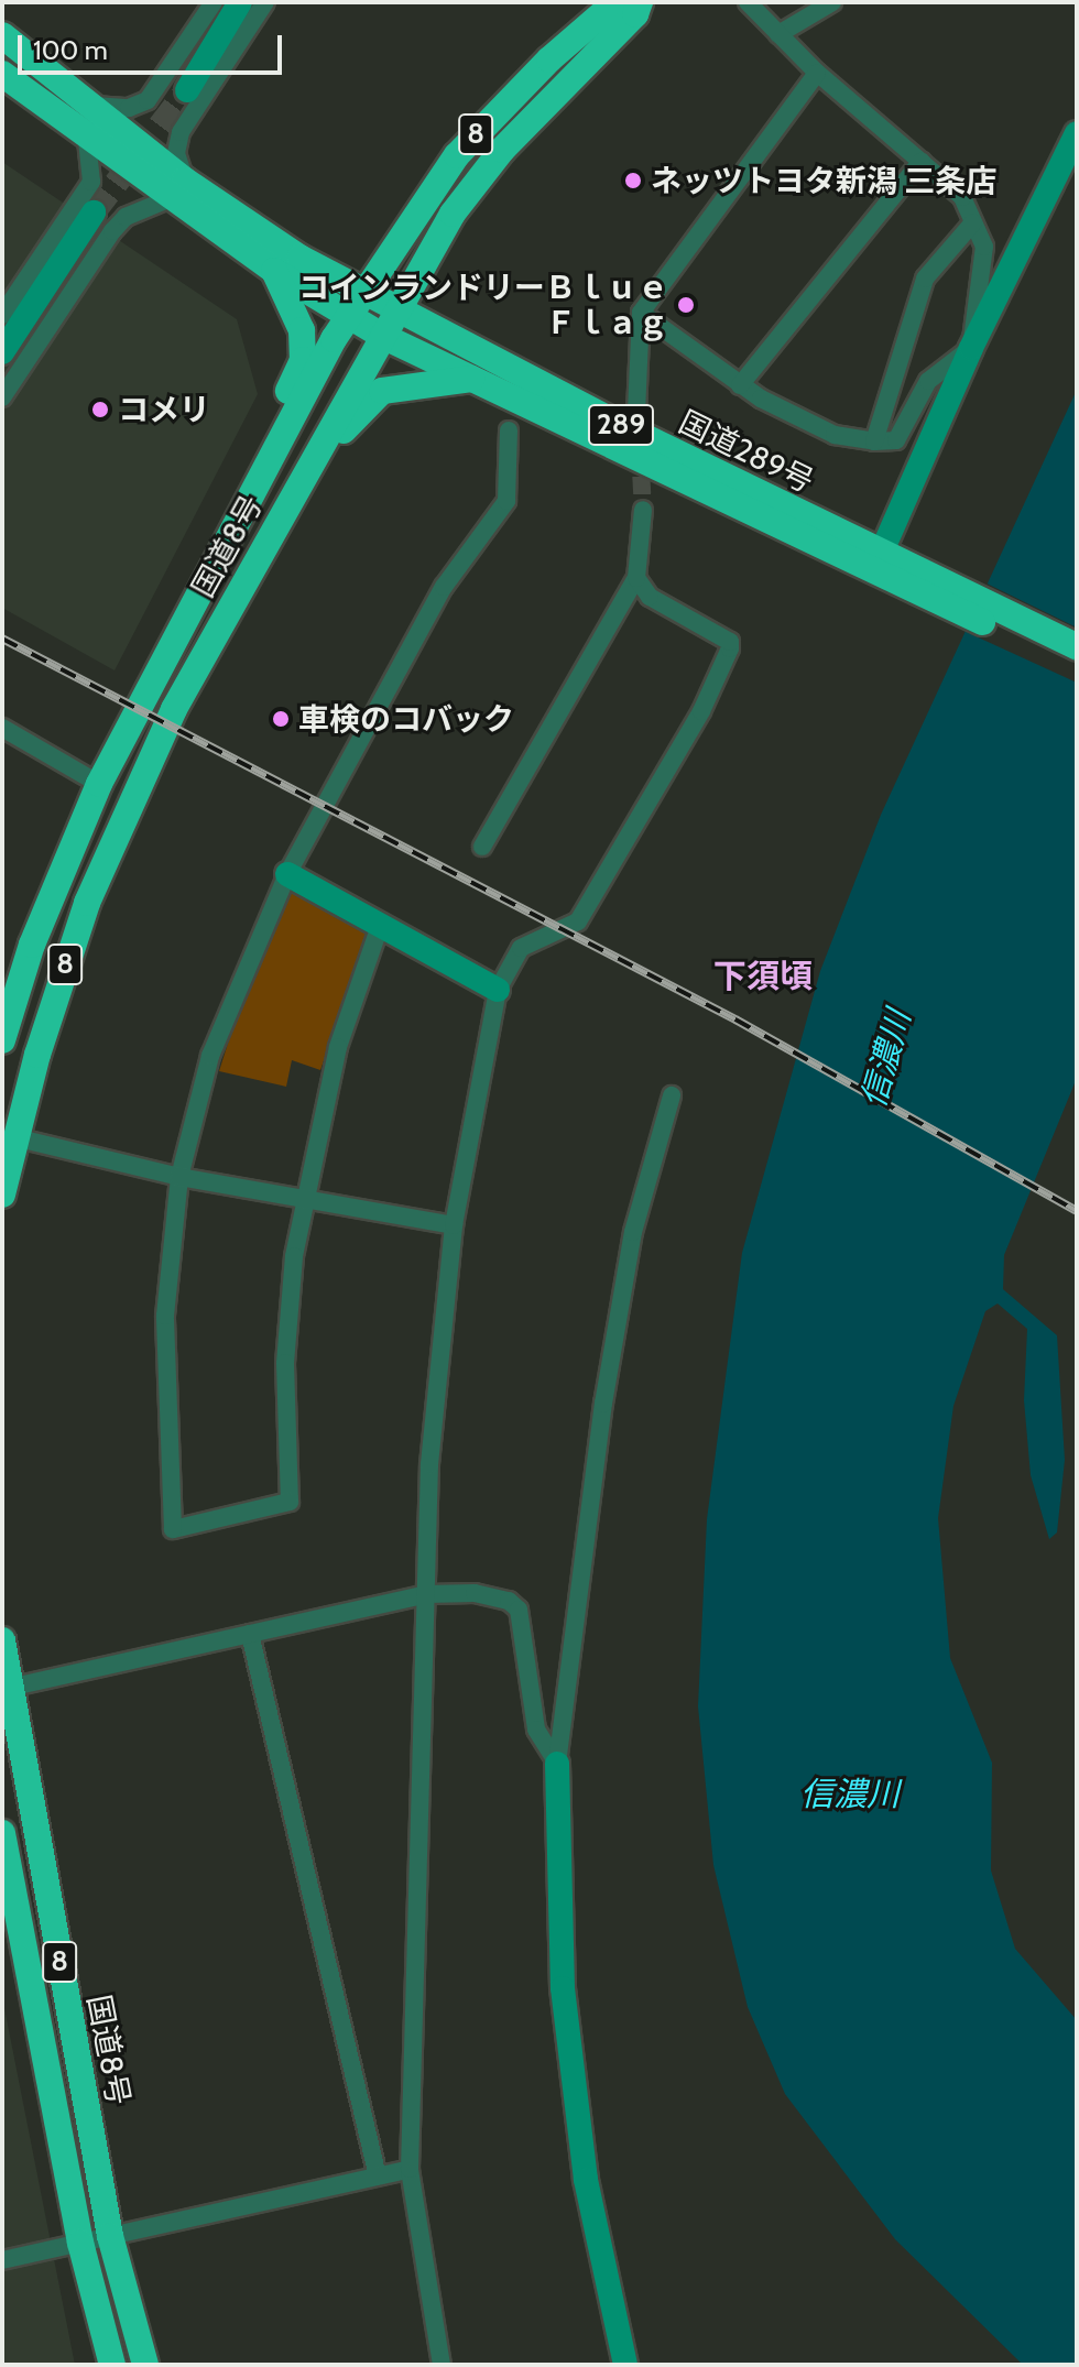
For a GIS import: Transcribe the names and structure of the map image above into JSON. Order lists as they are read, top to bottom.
{
  "streets": {
    "highway": [
      "8",
      "289",
      "国道289号",
      "国道8号"
    ]
  },
  "crossings": [
    ["国道289号", "国道8号"]
  ],
  "districts": ["下須頃"],
  "water": ["信濃川"],
  "places": [
    "ネッツトヨタ新潟 三条店",
    "コインランドリーＢｌｕｅ Ｆｌａｇ",
    "コメリ",
    "車検のコバック"
  ],
  "scale_bar": "100 m"
}
